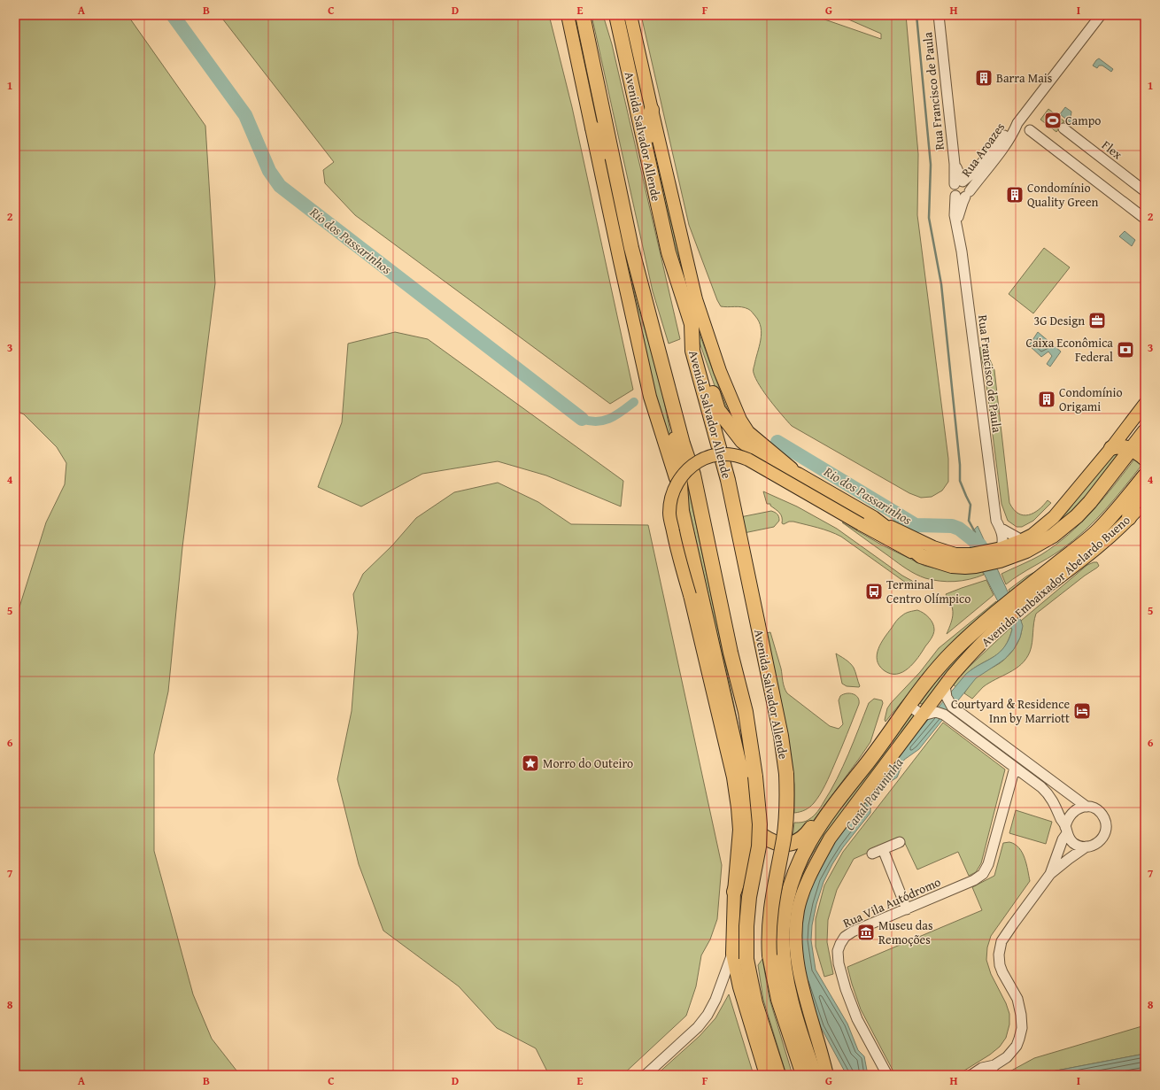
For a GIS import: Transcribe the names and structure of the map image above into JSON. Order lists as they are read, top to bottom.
{
  "streets": {
    "highway": ["Avenida Salvador Allende", "Avenida Embaixador Abelardo Bueno"],
    "street": [
      "Rua Francisco de Paula",
      "Rua Aroazes",
      "Flex",
      "Rua Vila Autódromo"
    ]
  },
  "crossings": [
    ["Rua Francisco de Paula", "Rua Aroazes"]
  ],
  "water": ["Rio dos Passarinhos", "Canal Pavuninha"],
  "places": {
    "building": ["Barra Mais", "Condomínio Quality Green", "Condomínio Origami"],
    "sports": ["Campo"],
    "office": ["3G Design"],
    "bank": ["Caixa Econômica Federal"],
    "bus stop": ["Terminal Centro Olímpico"],
    "hotel": ["Courtyard & Residence Inn by Marriott"],
    "place": ["Morro do Outeiro"],
    "museum": ["Museu das Remoções"]
  },
  "grid": {
    "columns": [
      "A",
      "B",
      "C",
      "D",
      "E",
      "F",
      "G",
      "H",
      "I"
    ],
    "rows": [
      "1",
      "2",
      "3",
      "4",
      "5",
      "6",
      "7",
      "8"
    ]
  }
}
